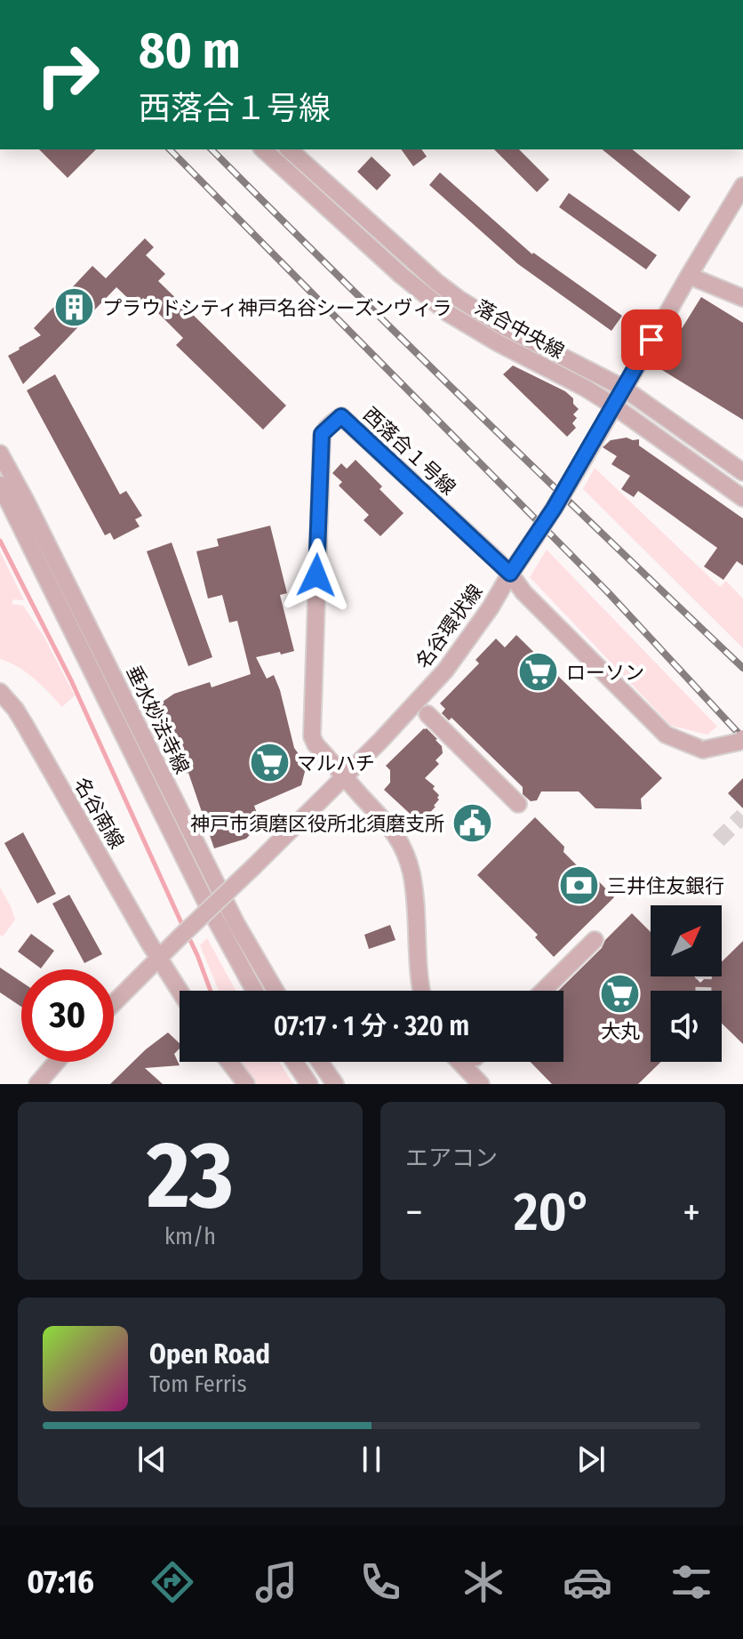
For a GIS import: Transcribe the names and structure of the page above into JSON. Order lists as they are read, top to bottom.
{
  "streets": {
    "street": [
      "落合中央線",
      "西落合１号線",
      "名谷環状線",
      "垂水妙法寺線",
      "名谷南線"
    ]
  },
  "crossings": [
    ["落合中央線", "名谷環状線"],
    ["西落合１号線", "名谷環状線"],
    ["名谷環状線", "名谷南線"]
  ],
  "places": {
    "building": ["プラウドシティ神戸名谷シーズンヴィラ"],
    "supermarket": ["ローソン", "マルハチ", "大丸"],
    "public building": ["神戸市須磨区役所北須磨支所"],
    "bank": ["三井住友銀行"]
  },
  "north": "top right",
  "page": {
    "turn": ["80 m", "西落合１号線"],
    "limit": "30",
    "trip": "07:17 · 1 分 · 320 m",
    "tile": [
      ["23", "km/h"],
      "エアコン"
    ],
    "heat": ["−", "20°", "+"],
    "song": ["Open Road", "Tom Ferris"],
    "tabs": "07:16"
  }
}
